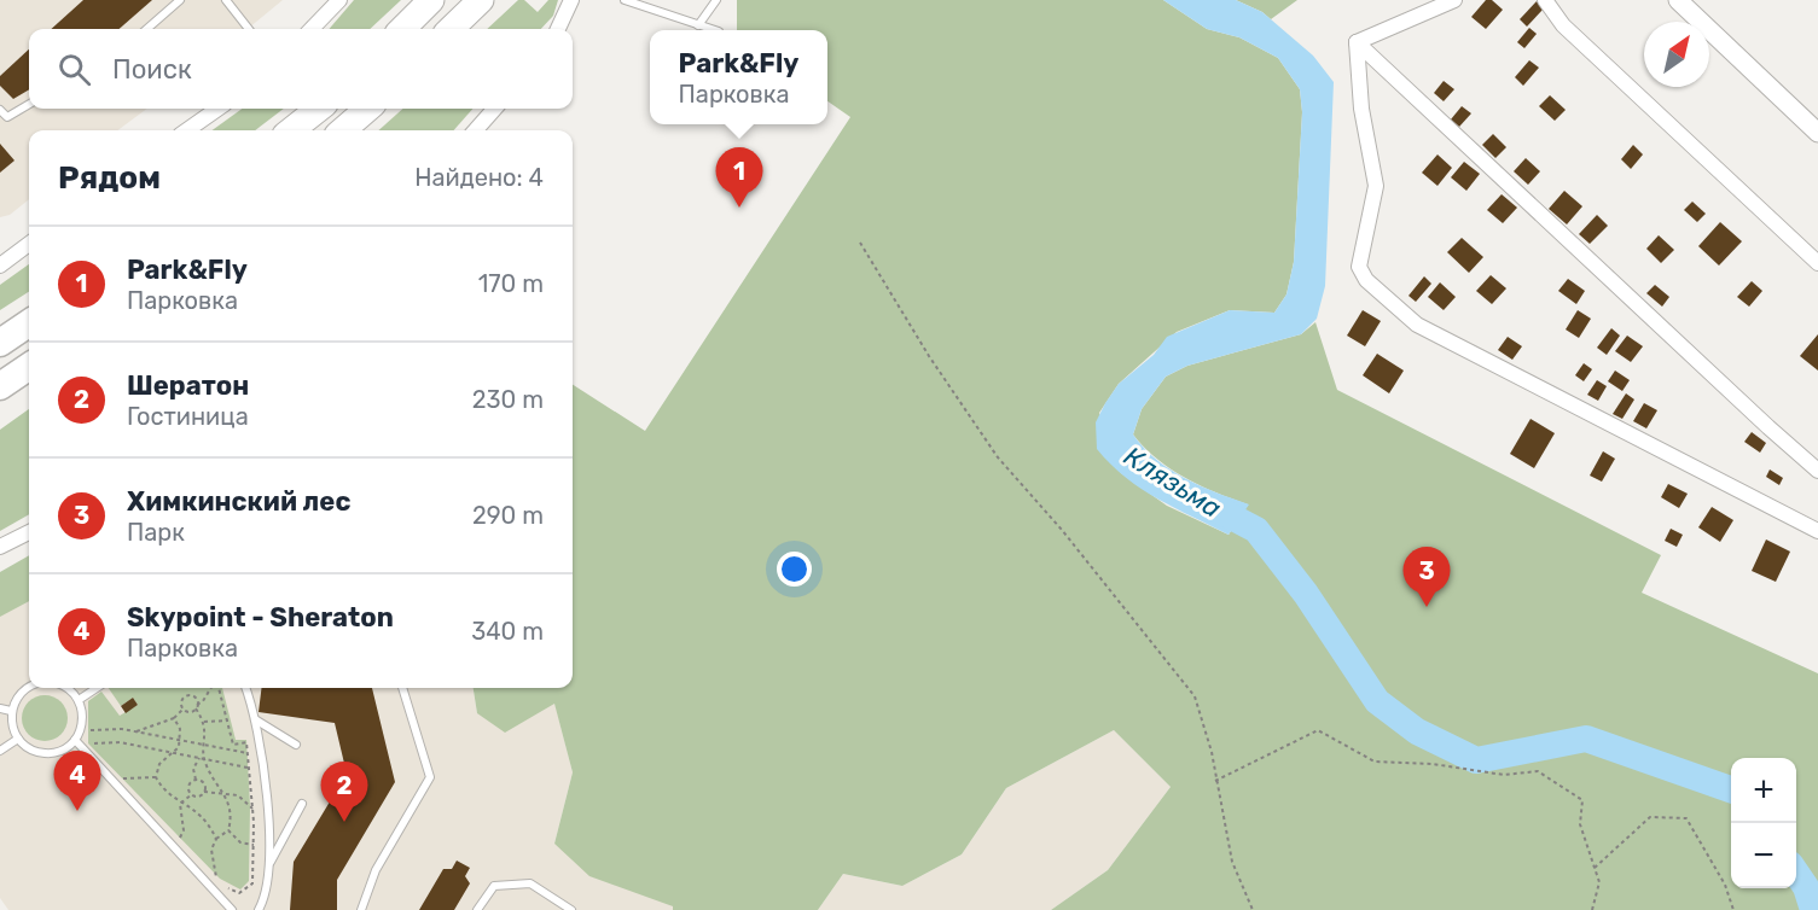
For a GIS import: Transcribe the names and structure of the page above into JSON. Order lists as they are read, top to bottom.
{
  "water": ["Клязьма"],
  "north": "top right",
  "page": {
    "search": "Поиск",
    "popup": ["Park&Fly", "Парковка"],
    "heading": ["Рядом", "Найдено: 4"],
    "pins": [
      "1",
      "3",
      "4",
      "2"
    ],
    "list": [
      {
        "mark": "1",
        "name": "Park&Fly",
        "note": "Парковка",
        "value": "170 m"
      },
      {
        "mark": "2",
        "name": "Шератон",
        "note": "Гостиница",
        "value": "230 m"
      },
      {
        "mark": "3",
        "name": "Химкинский лес",
        "note": "Парк",
        "value": "290 m"
      },
      {
        "mark": "4",
        "name": "Skypoint - Sheraton",
        "note": "Парковка",
        "value": "340 m"
      }
    ],
    "map_buttons": ["+", "−"]
  }
}
